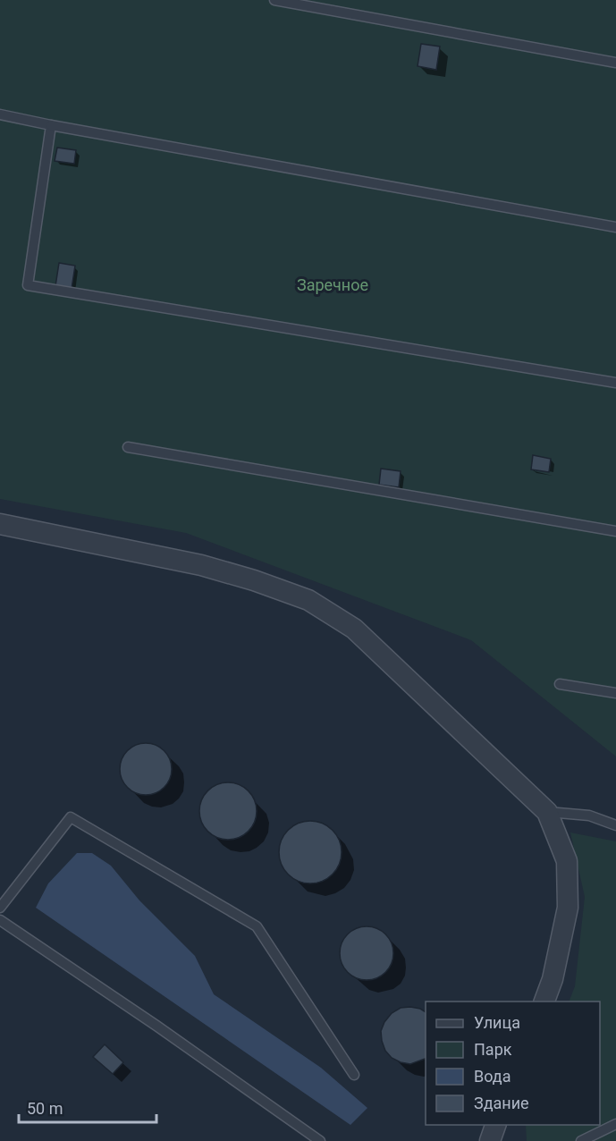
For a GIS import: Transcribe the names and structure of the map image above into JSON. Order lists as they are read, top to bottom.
{
  "parks": ["Заречное"],
  "legend": [
    "Улица",
    "Парк",
    "Вода",
    "Здание"
  ],
  "scale_bar": "50 m"
}
